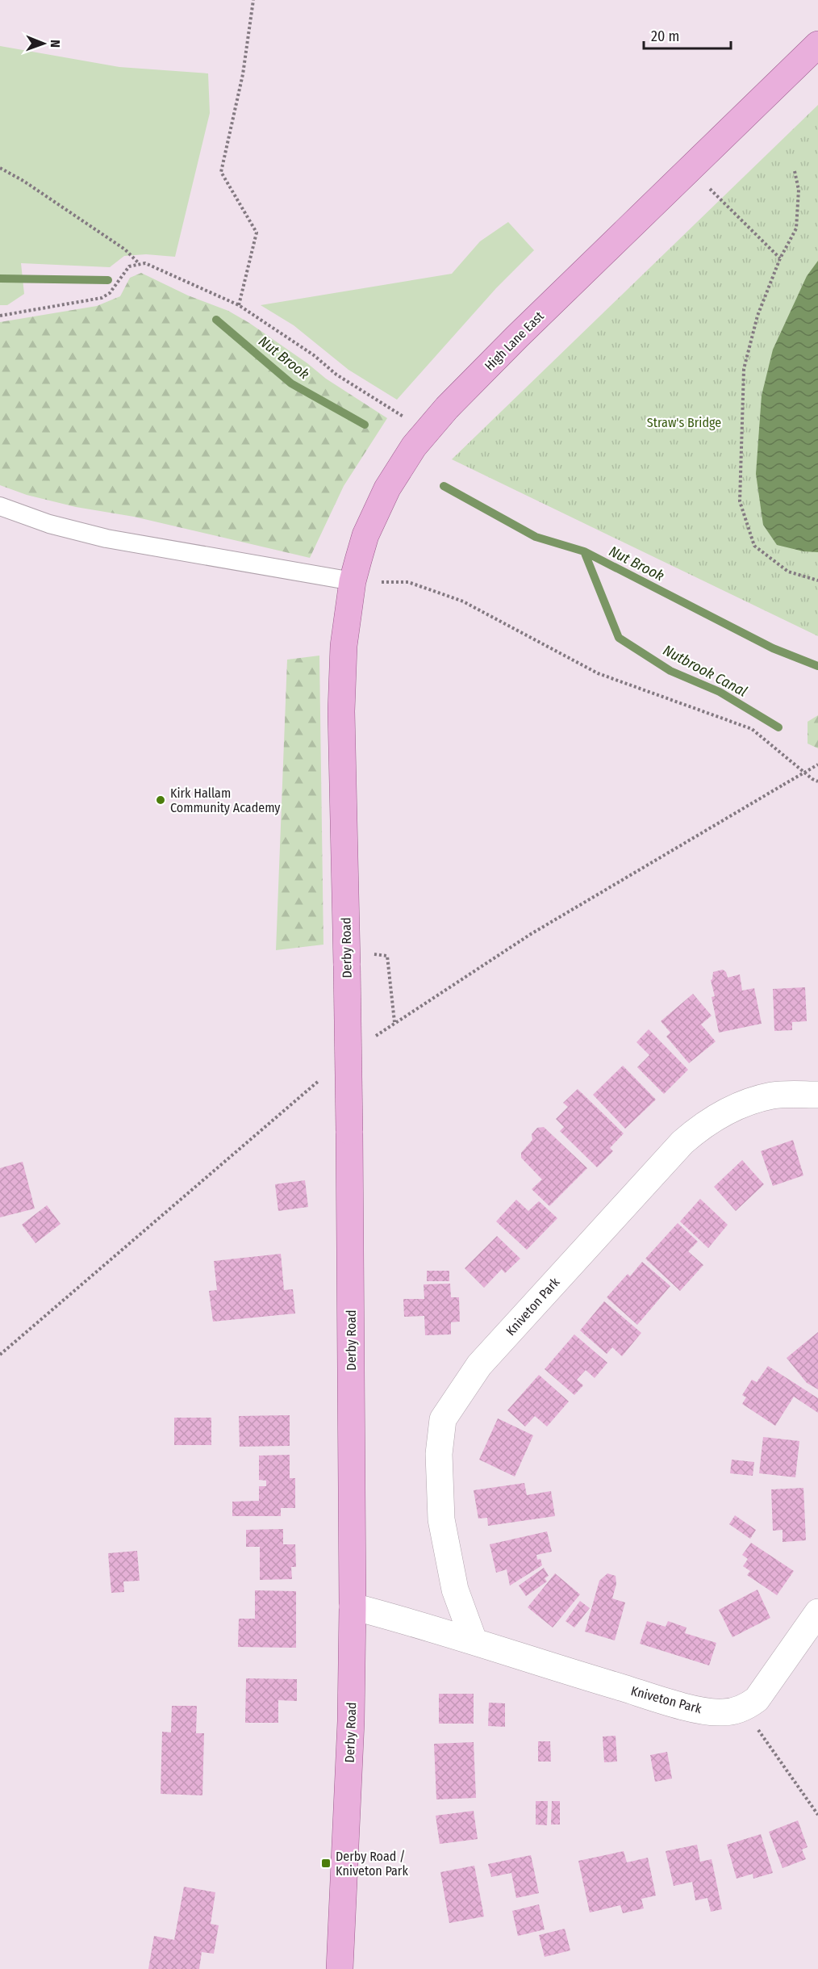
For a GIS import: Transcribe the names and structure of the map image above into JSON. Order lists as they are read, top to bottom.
{
  "streets": {
    "main road": ["High Lane East", "Derby Road"],
    "street": ["Kniveton Park"]
  },
  "crossings": [
    ["High Lane East", "Derby Road"],
    ["Derby Road", "Kniveton Park"]
  ],
  "water": ["Nut Brook", "Nutbrook Canal"],
  "parks": ["Straw's Bridge"],
  "places": {
    "other": ["Kirk Hallam Community Academy"],
    "transit": ["Derby Road / Kniveton Park"]
  },
  "scale_bar": "20 m",
  "north": "right"
}
